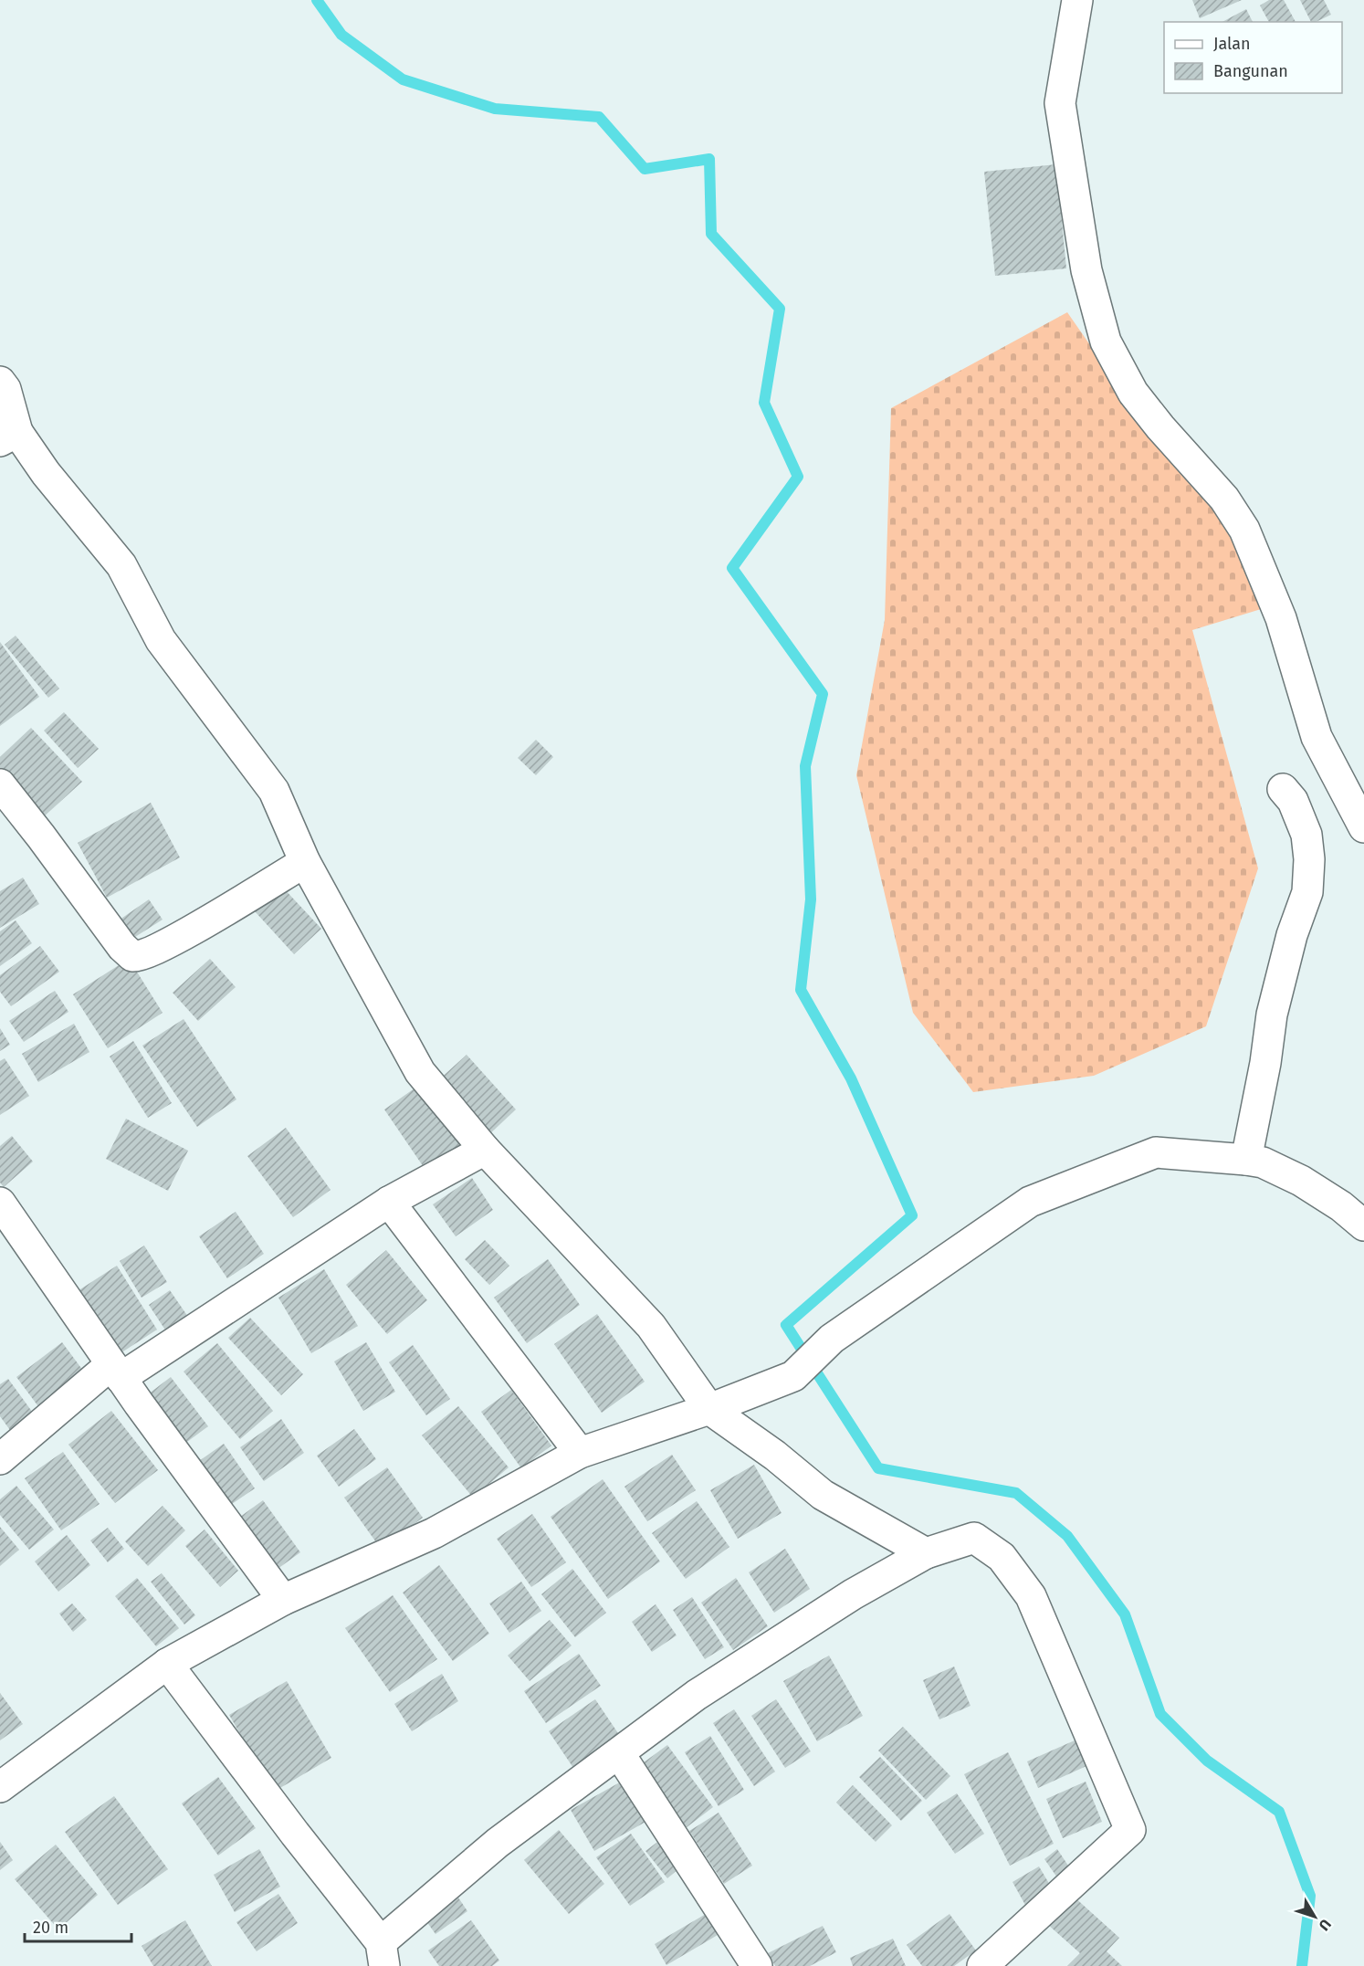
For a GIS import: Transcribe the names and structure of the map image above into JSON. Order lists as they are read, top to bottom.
{
  "legend": ["Jalan", "Bangunan"],
  "scale_bar": "20 m",
  "north": "bottom right"
}
